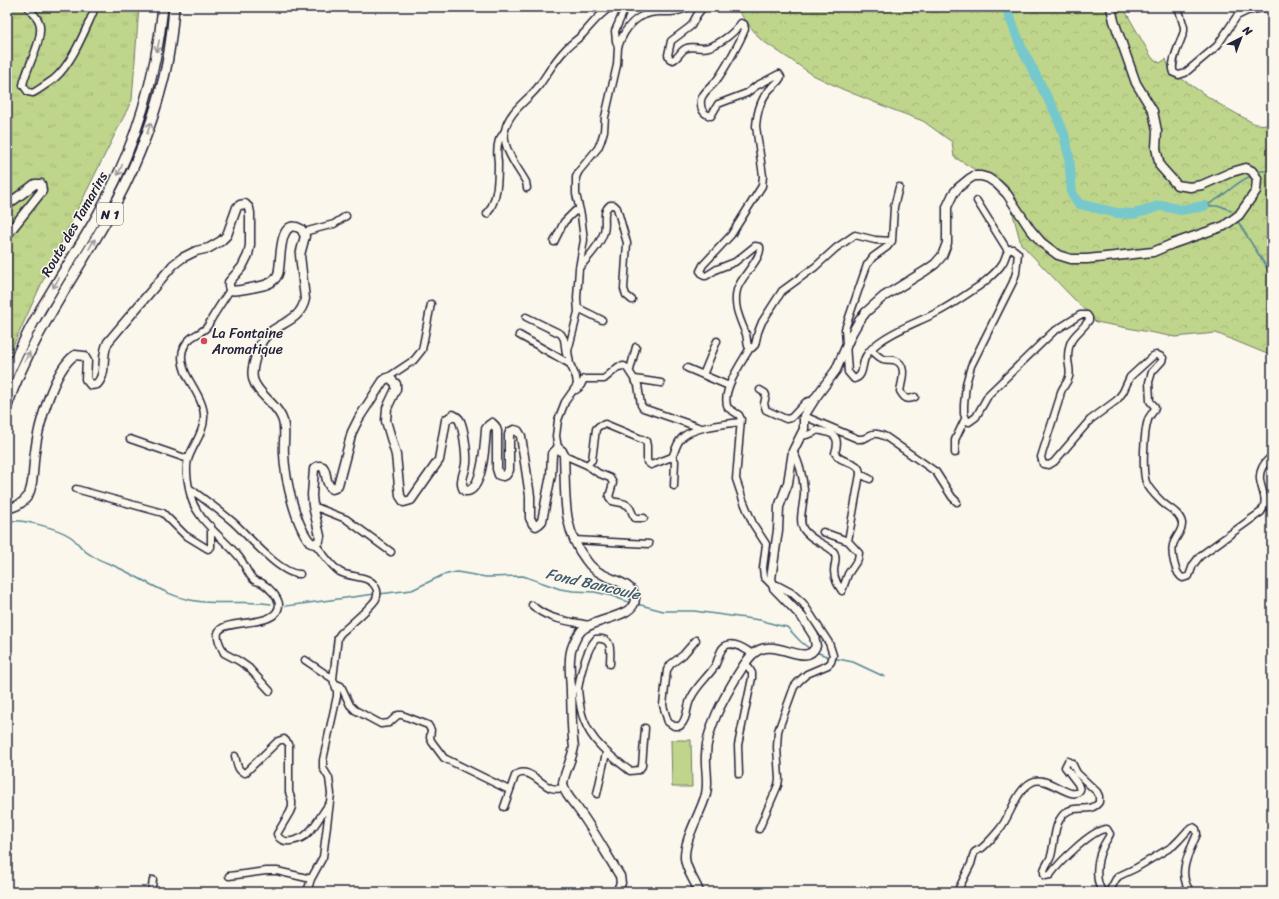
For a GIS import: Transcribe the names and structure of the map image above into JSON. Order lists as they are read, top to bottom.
{
  "streets": {
    "highway": ["N 1", "Route des Tamarins"]
  },
  "water": ["Fond Bancoule"],
  "places": ["La Fontaine Aromatique"],
  "north": "top right"
}
